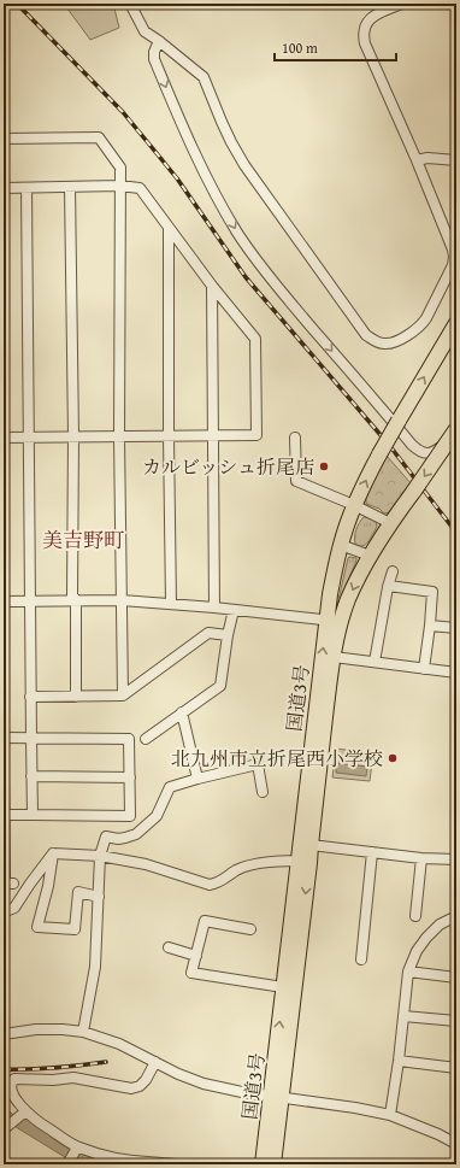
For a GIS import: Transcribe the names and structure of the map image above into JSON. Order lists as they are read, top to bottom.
{
  "streets": {
    "highway": ["国道3号"]
  },
  "districts": ["美吉野町"],
  "places": ["カルビッシュ折尾店", "北九州市立折尾西小学校"],
  "scale_bar": "100 m"
}
